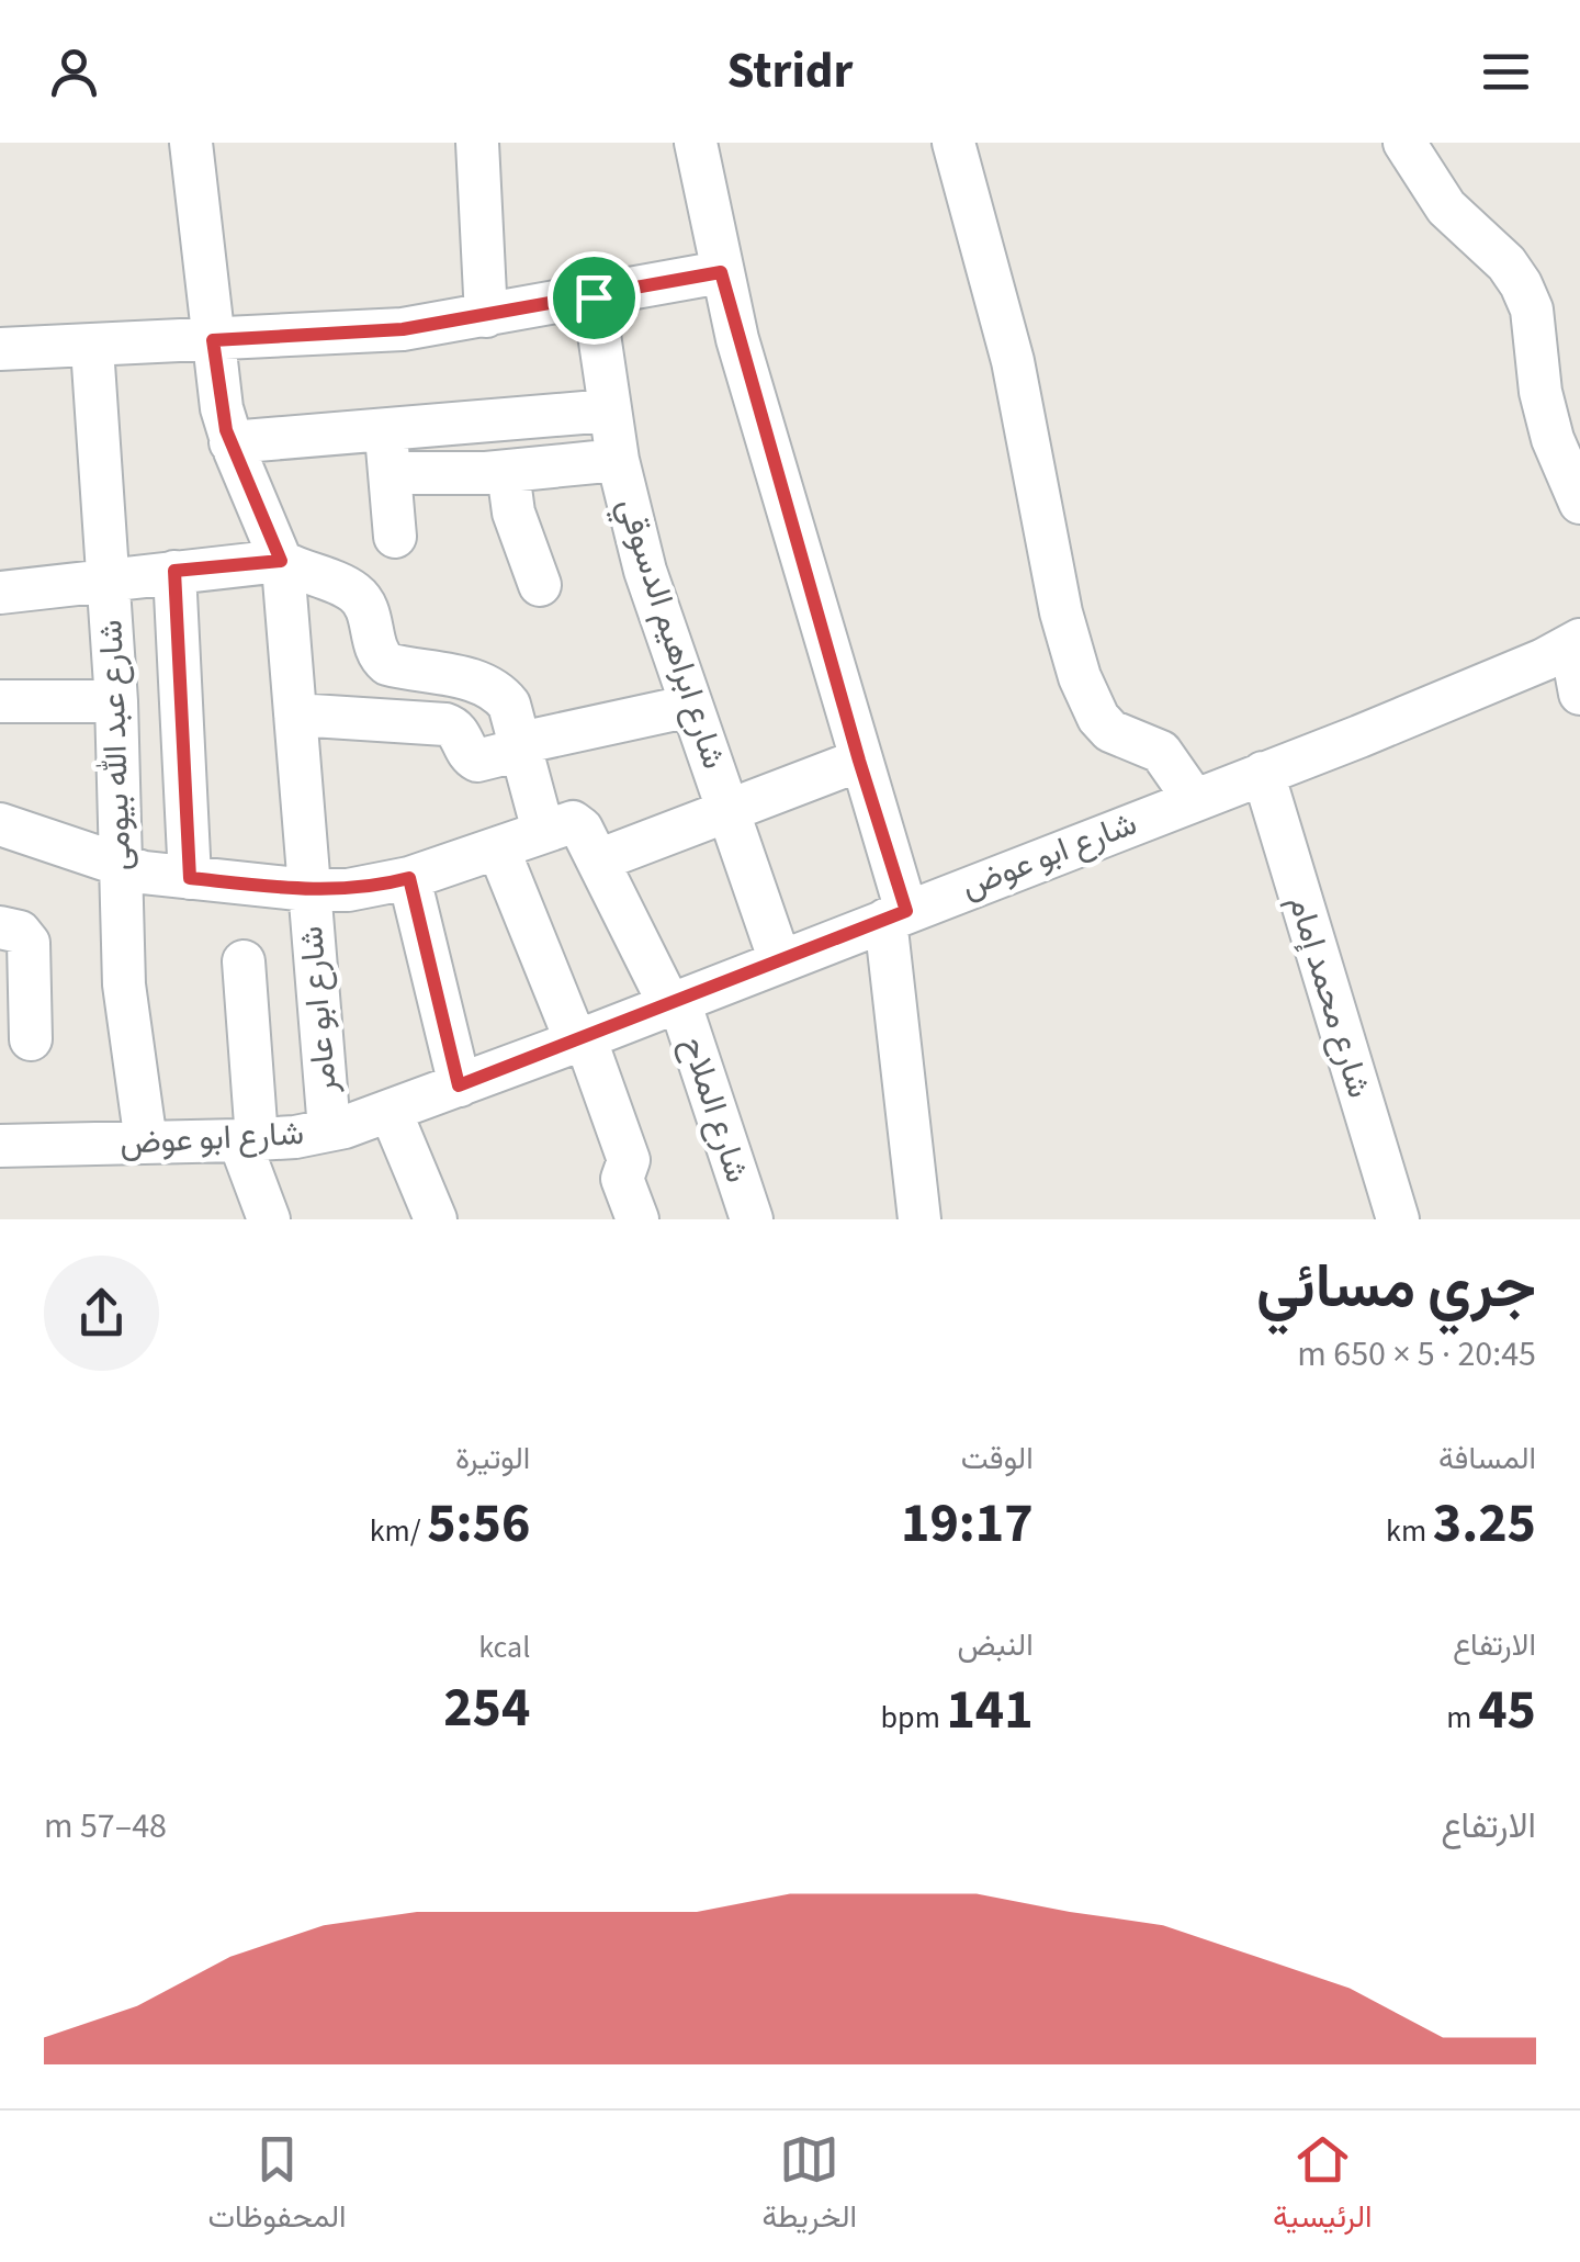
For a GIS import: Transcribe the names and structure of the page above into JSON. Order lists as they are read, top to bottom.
{
  "streets": {
    "street": [
      "شارع ابراهيم الدسوقي",
      "شارع عبد الله بيومى",
      "شارع ابو عوض",
      "شارع محمد إمام",
      "شارع ابو عامر",
      "شارع الملاح"
    ]
  },
  "crossings": [
    ["شارع ابراهيم الدسوقي", "شارع ابو عوض"],
    ["شارع عبد الله بيومى", "شارع ابو عوض"],
    ["شارع ابو عوض", "شارع محمد إمام"],
    ["شارع ابو عوض", "شارع ابو عامر"],
    ["شارع ابو عوض", "شارع الملاح"]
  ],
  "page": {
    "header": "Stridr",
    "heading": ["جري مسائي", "20:45 · 5 × 650 m"],
    "stats": [
      ["المسافة", "3.25 km"],
      ["الوقت", "19:17"],
      ["الوتيرة", "5:56 /km"],
      ["الارتفاع", "45 m"],
      ["النبض", "141 bpm"],
      ["kcal", "254"]
    ],
    "chart": ["الارتفاع", "48–57 m"],
    "tabs": ["الرئيسية", "الخريطة", "المحفوظات"]
  }
}
